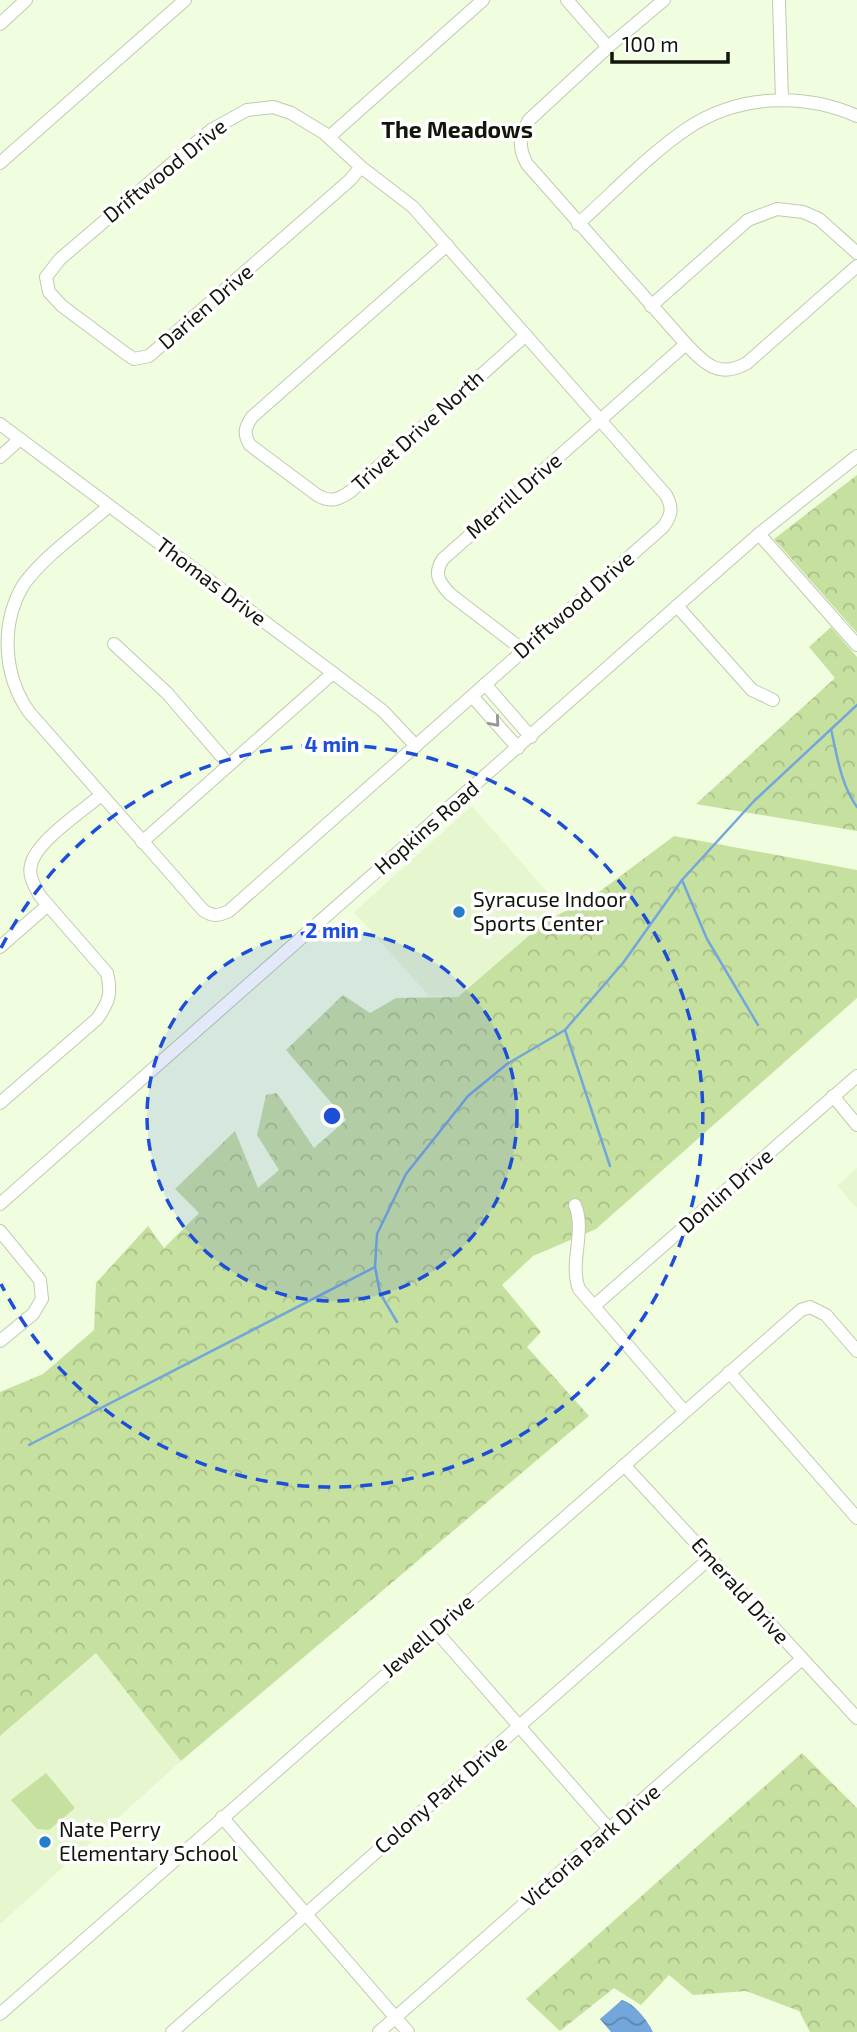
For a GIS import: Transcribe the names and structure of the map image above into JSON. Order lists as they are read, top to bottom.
{
  "streets": {
    "street": [
      "Driftwood Drive",
      "Darien Drive",
      "Trivet Drive North",
      "Merrill Drive",
      "Thomas Drive",
      "Hopkins Road",
      "Donlin Drive",
      "Emerald Drive",
      "Jewell Drive",
      "Colony Park Drive",
      "Victoria Park Drive"
    ]
  },
  "crossings": [
    ["Driftwood Drive", "Darien Drive"],
    ["Driftwood Drive", "Trivet Drive North"],
    ["Driftwood Drive", "Merrill Drive"],
    ["Driftwood Drive", "Thomas Drive"],
    ["Emerald Drive", "Jewell Drive"],
    ["Emerald Drive", "Colony Park Drive"],
    ["Emerald Drive", "Victoria Park Drive"]
  ],
  "districts": ["The Meadows"],
  "places": ["Syracuse Indoor Sports Center", "Nate Perry Elementary School"],
  "scale_bar": "100 m",
  "rings": ["4 min", "2 min"]
}
